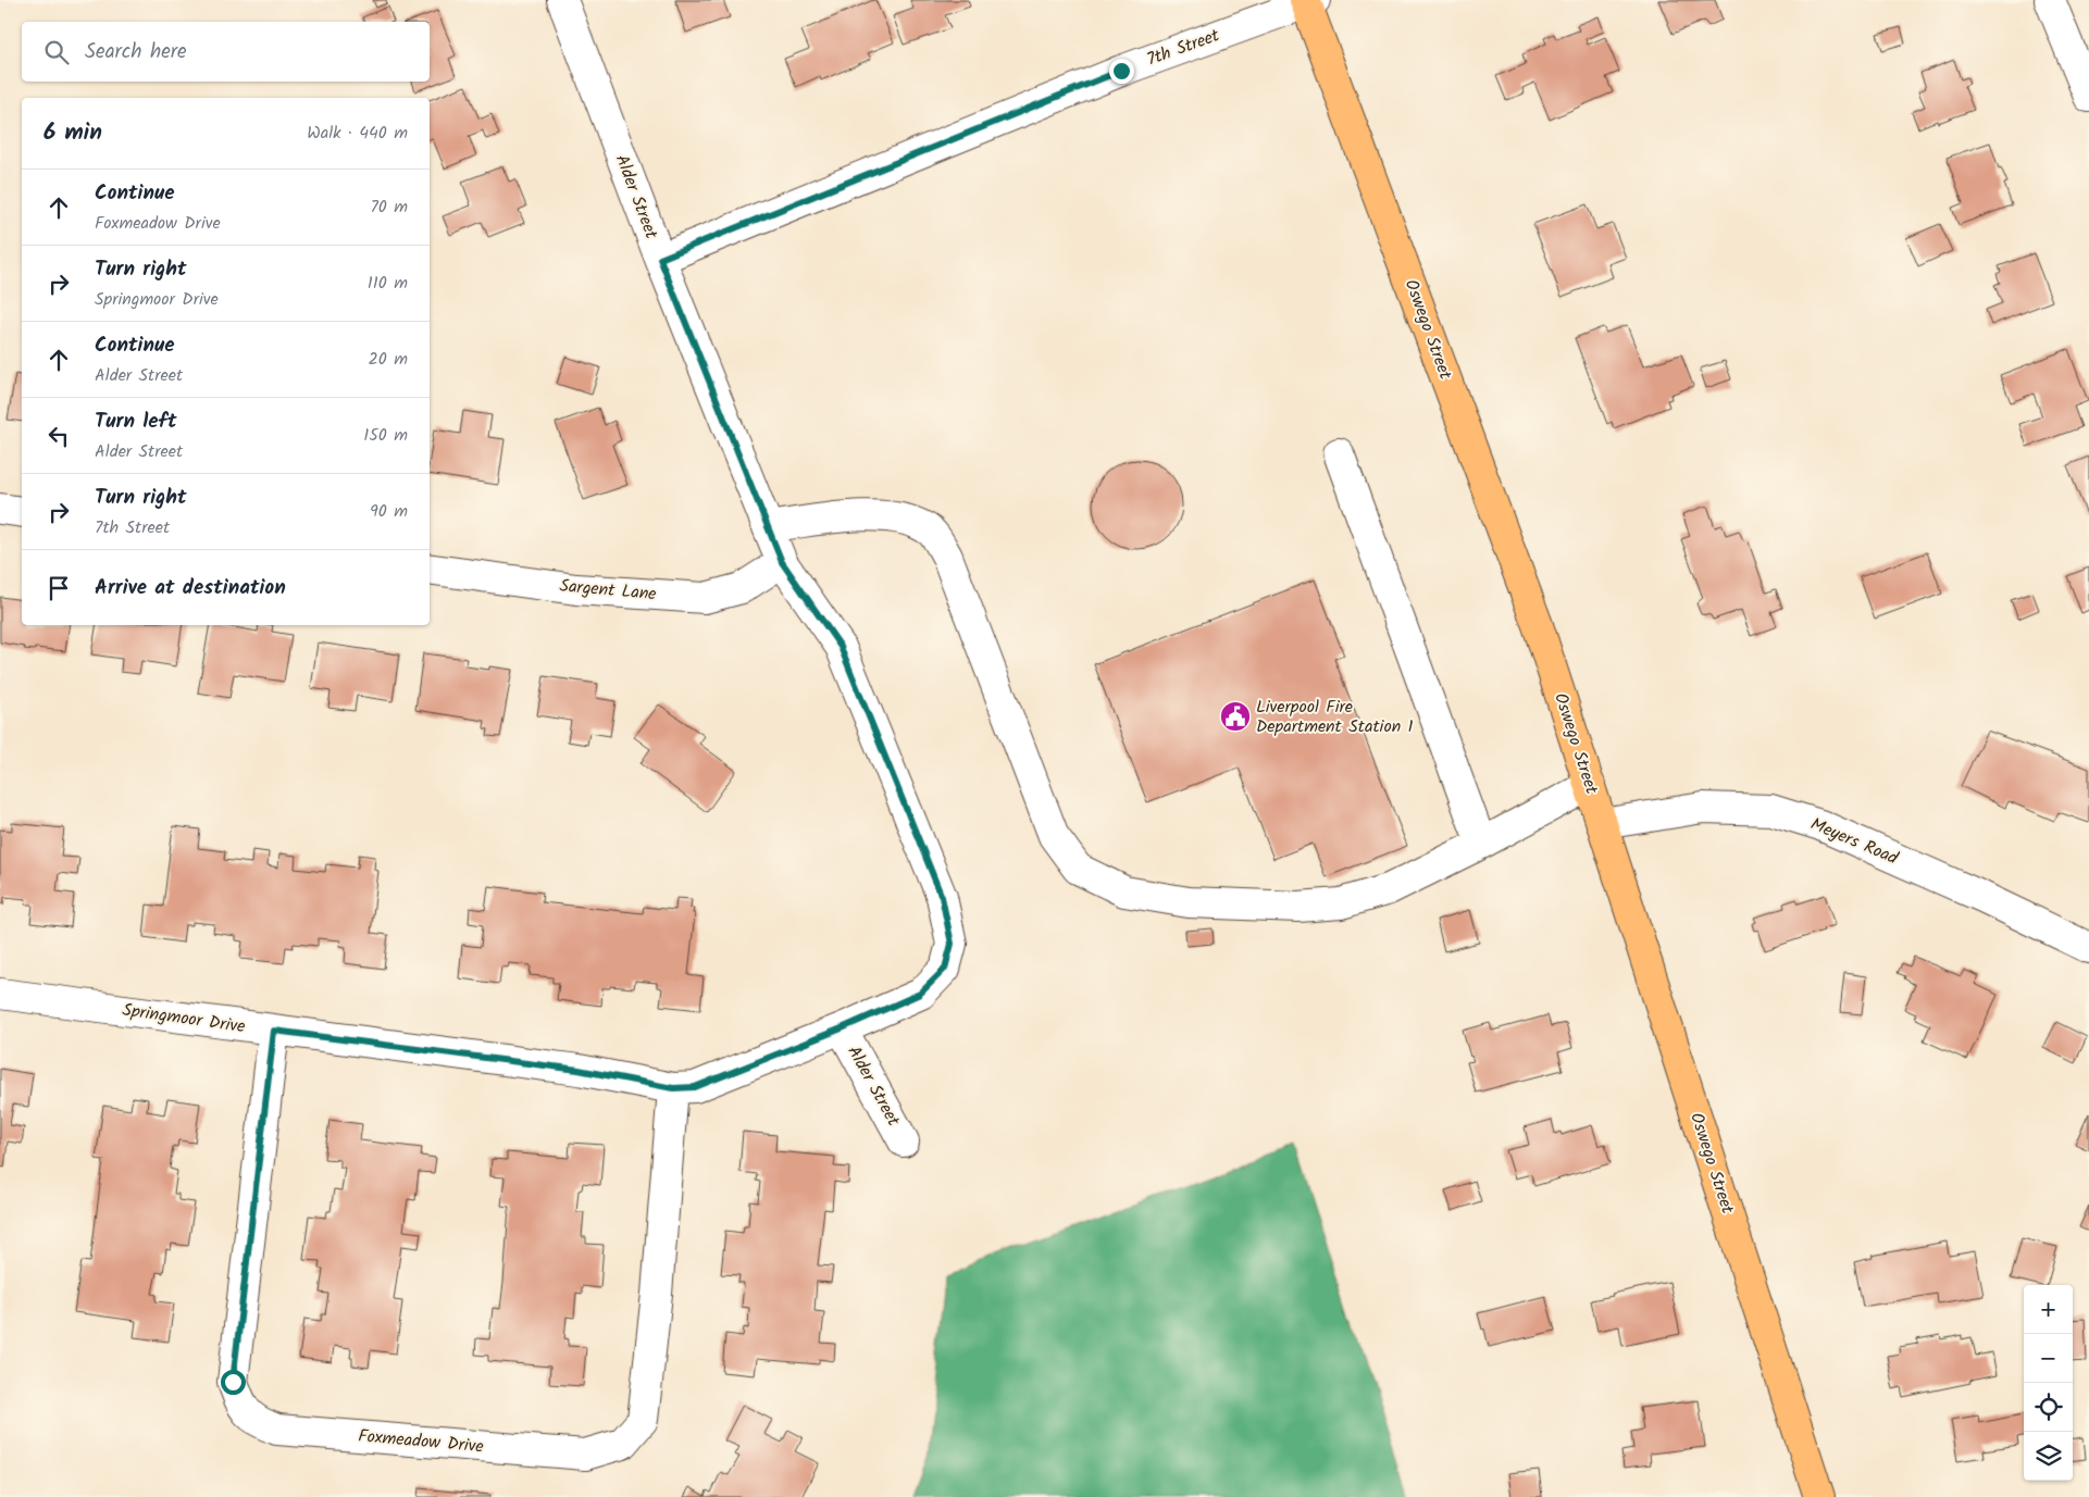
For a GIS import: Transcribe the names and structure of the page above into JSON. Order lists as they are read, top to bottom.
{
  "streets": {
    "main road": ["Oswego Street"],
    "street": [
      "7th Street",
      "Alder Street",
      "Sargent Lane",
      "Meyers Road",
      "Springmoor Drive",
      "Foxmeadow Drive"
    ]
  },
  "crossings": [
    ["7th Street", "Alder Street"],
    ["7th Street", "Oswego Street"],
    ["Alder Street", "Sargent Lane"],
    ["Alder Street", "Springmoor Drive"],
    ["Oswego Street", "Meyers Road"],
    ["Springmoor Drive", "Foxmeadow Drive"]
  ],
  "places": {
    "public building": ["Liverpool Fire Department Station 1"]
  },
  "page": {
    "search": "Search here",
    "heading": ["6 min", "Walk · 440 m"],
    "list": [
      ["Continue", "Foxmeadow Drive", "70 m"],
      ["Turn right", "Springmoor Drive", "110 m"],
      ["Continue", "Alder Street", "20 m"],
      ["Turn left", "Alder Street", "150 m"],
      ["Turn right", "7th Street", "90 m"],
      "Arrive at destination"
    ],
    "map_buttons": ["+", "−"]
  }
}
